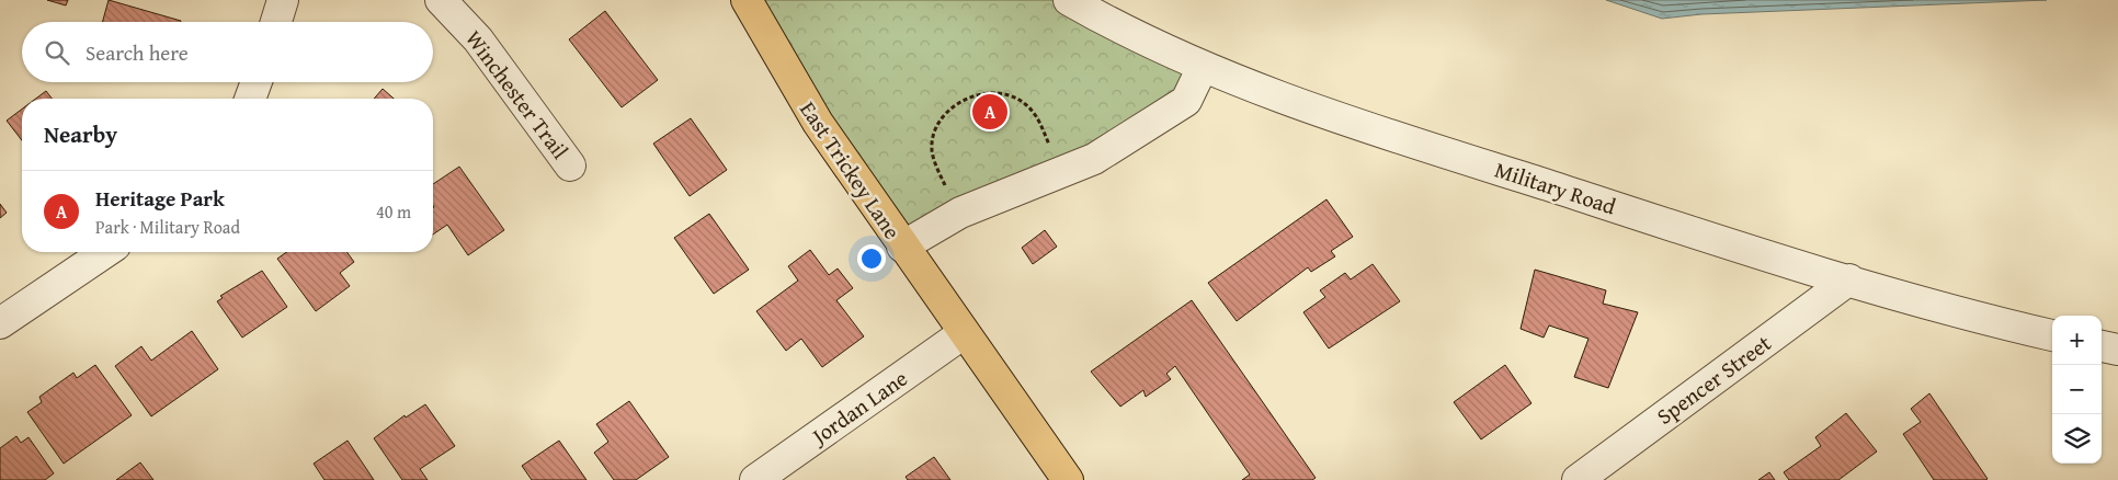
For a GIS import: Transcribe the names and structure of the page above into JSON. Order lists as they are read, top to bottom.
{
  "streets": {
    "main road": ["East Trickey Lane"],
    "street": [
      "Winchester Trail",
      "Military Road",
      "Spencer Street",
      "Jordan Lane"
    ]
  },
  "crossings": [
    ["East Trickey Lane", "Jordan Lane"],
    ["Military Road", "Spencer Street"]
  ],
  "page": {
    "search": "Search here",
    "pins": "A",
    "heading": "Nearby",
    "list": [
      {
        "mark": "A",
        "name": "Heritage Park",
        "note": "Park · Military Road",
        "value": "40 m"
      }
    ],
    "map_buttons": ["+", "−"]
  }
}
